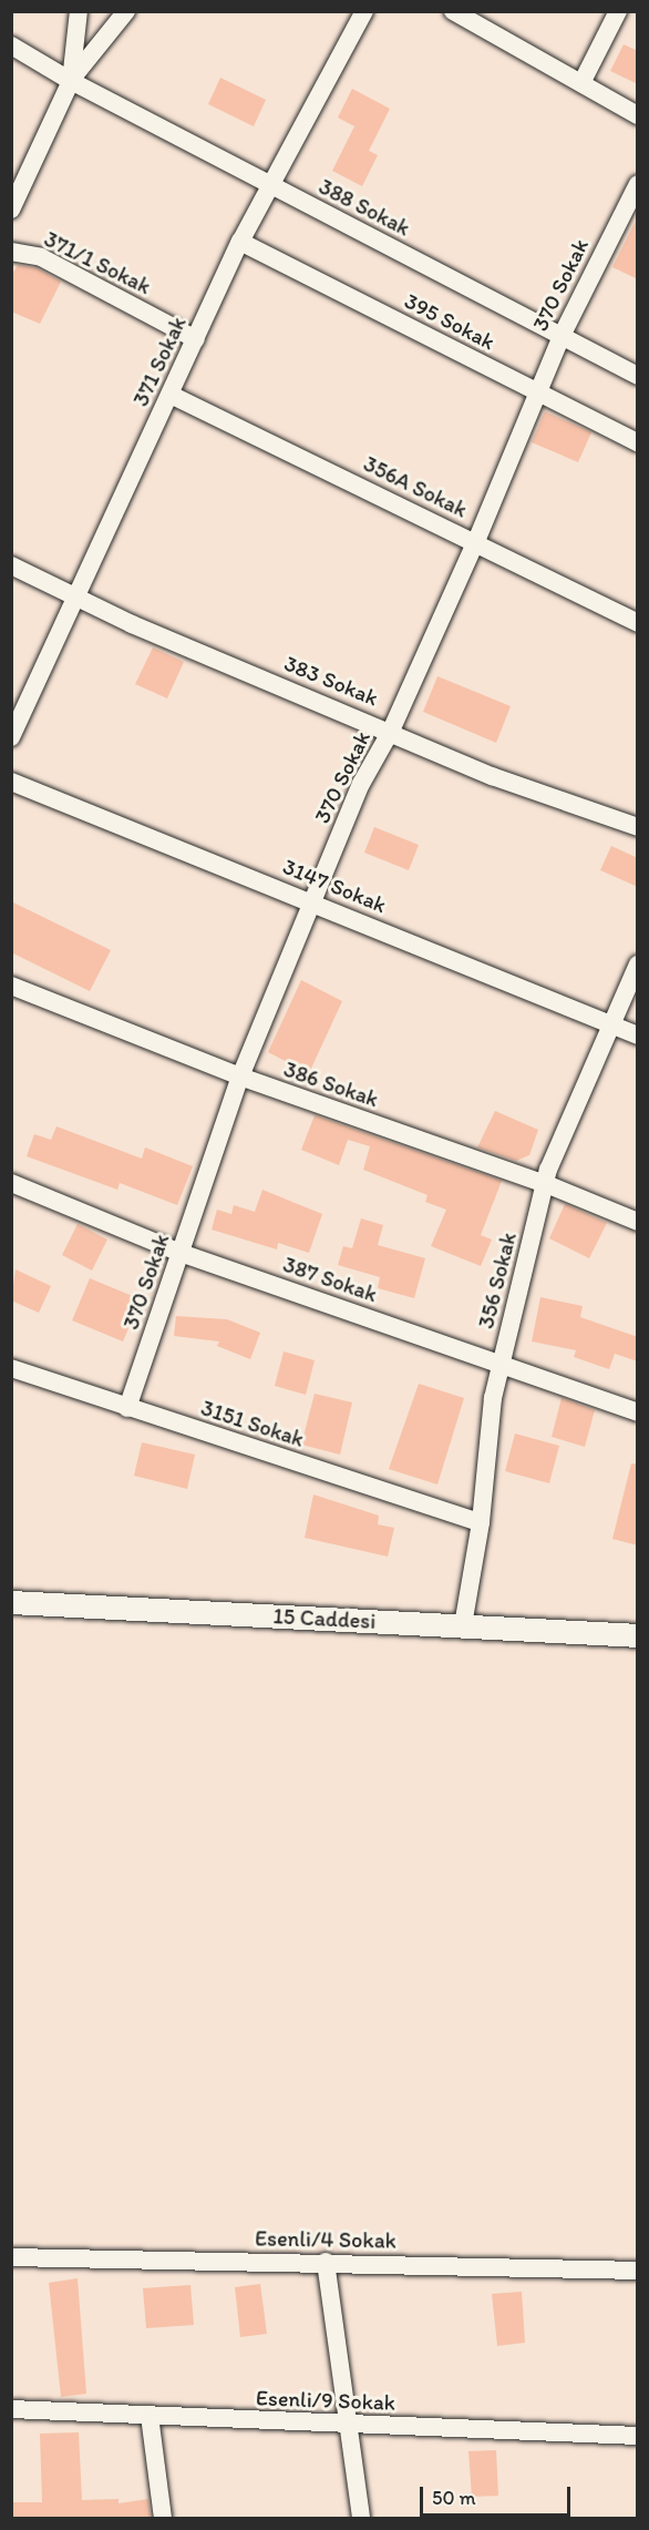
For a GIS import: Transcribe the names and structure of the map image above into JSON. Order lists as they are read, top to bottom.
{
  "streets": {
    "street": [
      "388 Sokak",
      "371/1 Sokak",
      "370 Sokak",
      "395 Sokak",
      "371 Sokak",
      "356A Sokak",
      "383 Sokak",
      "3147 Sokak",
      "386 Sokak",
      "387 Sokak",
      "356 Sokak",
      "3151 Sokak",
      "15 Caddesi",
      "Esenli/4 Sokak",
      "Esenli/9 Sokak"
    ]
  },
  "crossings": [
    ["388 Sokak", "370 Sokak"],
    ["388 Sokak", "371 Sokak"],
    ["371/1 Sokak", "371 Sokak"],
    ["370 Sokak", "395 Sokak"],
    ["370 Sokak", "356A Sokak"],
    ["370 Sokak", "383 Sokak"],
    ["370 Sokak", "3147 Sokak"],
    ["370 Sokak", "386 Sokak"],
    ["370 Sokak", "387 Sokak"],
    ["370 Sokak", "3151 Sokak"],
    ["395 Sokak", "371 Sokak"],
    ["371 Sokak", "356A Sokak"],
    ["371 Sokak", "383 Sokak"],
    ["3147 Sokak", "356 Sokak"],
    ["386 Sokak", "356 Sokak"],
    ["387 Sokak", "356 Sokak"],
    ["356 Sokak", "3151 Sokak"],
    ["356 Sokak", "15 Caddesi"]
  ],
  "scale_bar": "50 m"
}
